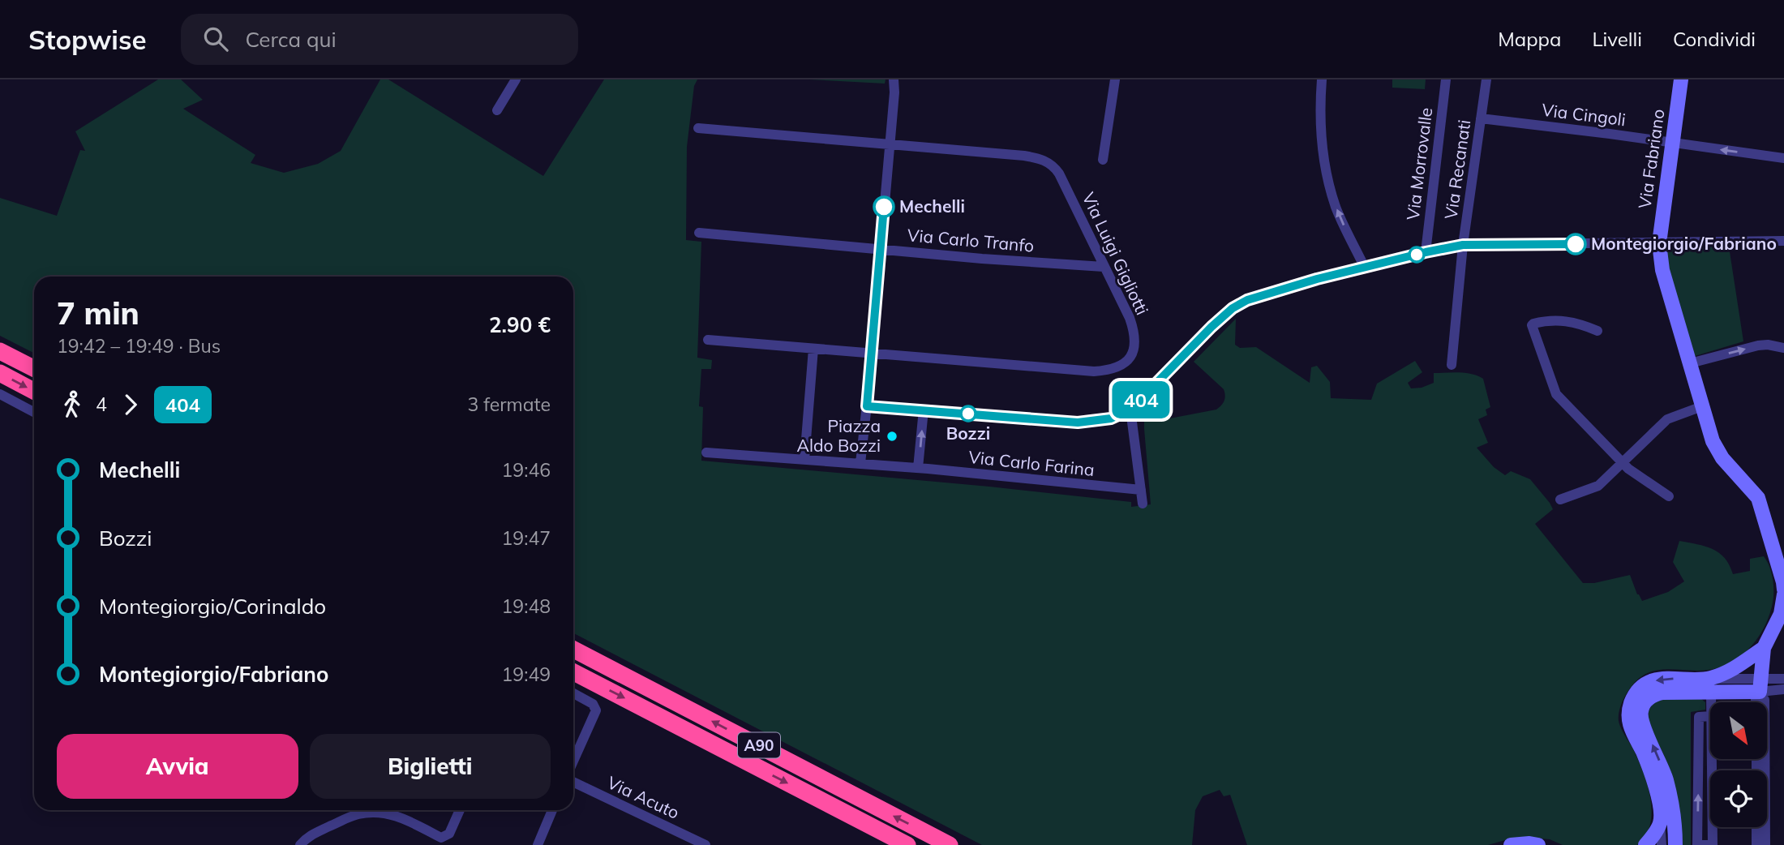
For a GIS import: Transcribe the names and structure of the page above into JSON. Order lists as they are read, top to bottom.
{
  "streets": {
    "highway": ["A90"],
    "street": [
      "Via Cingoli",
      "Via Fabriano",
      "Via Morrovalle",
      "Via Recanati",
      "Via Carlo Tranfo",
      "Via Luigi Gigliotti",
      "Via Carlo Farina",
      "Via Acuto"
    ]
  },
  "crossings": [
    ["Via Cingoli", "Via Fabriano"],
    ["Via Cingoli", "Via Recanati"],
    ["Via Carlo Tranfo", "Via Luigi Gigliotti"]
  ],
  "places": [
    "Mechelli",
    "Montegiorgio/Fabriano",
    "Bozzi",
    "Piazza Aldo Bozzi"
  ],
  "lines": ["bus line 404"],
  "north": "bottom right",
  "page": {
    "header": "Stopwise",
    "search": "Cerca qui",
    "nav": ["Mappa", "Livelli", "Condividi"],
    "on_map": "404",
    "heading": ["7 min", "19:42 – 19:49 · Bus", "2.90 €"],
    "legs": ["4", "404", "3 fermate"],
    "list": [
      {
        "name": "Mechelli",
        "value": "19:46"
      },
      {
        "name": "Bozzi",
        "value": "19:47"
      },
      {
        "name": "Montegiorgio/Corinaldo",
        "value": "19:48"
      },
      {
        "name": "Montegiorgio/Fabriano",
        "value": "19:49"
      }
    ],
    "buttons": ["Avvia", "Biglietti"]
  }
}
